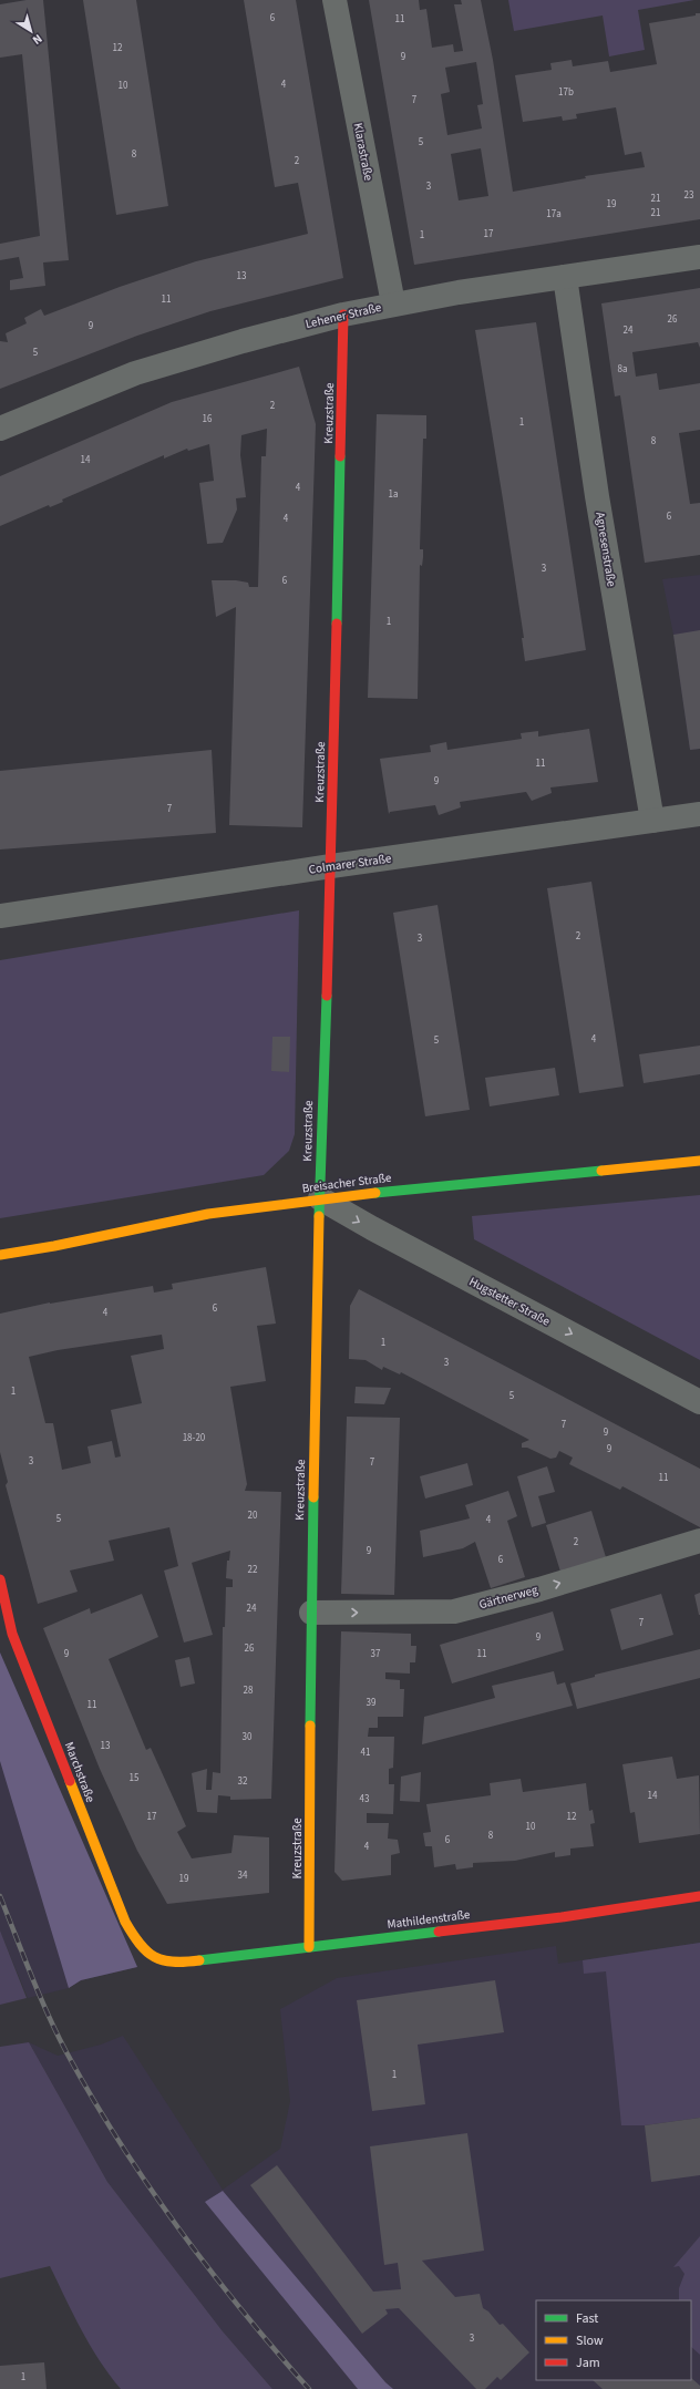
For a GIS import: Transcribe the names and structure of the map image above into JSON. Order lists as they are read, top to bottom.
{
  "streets": {
    "street": [
      "Klarastraße",
      "Lehener Straße",
      "Kreuzstraße",
      "Agnesenstraße",
      "Colmarer Straße",
      "Breisacher Straße",
      "Hugstetter Straße",
      "Gärtnerweg",
      "Marchstraße",
      "Mathildenstraße"
    ]
  },
  "crossings": [
    ["Klarastraße", "Lehener Straße"],
    ["Lehener Straße", "Kreuzstraße"],
    ["Lehener Straße", "Agnesenstraße"],
    ["Kreuzstraße", "Colmarer Straße"],
    ["Kreuzstraße", "Breisacher Straße"],
    ["Kreuzstraße", "Hugstetter Straße"],
    ["Kreuzstraße", "Gärtnerweg"],
    ["Kreuzstraße", "Mathildenstraße"],
    ["Agnesenstraße", "Colmarer Straße"],
    ["Breisacher Straße", "Hugstetter Straße"],
    ["Marchstraße", "Mathildenstraße"]
  ],
  "one_way": ["Hugstetter Straße", "Gärtnerweg"],
  "house_numbers": [
    "6",
    "11",
    "12",
    "9",
    "4",
    "10",
    "17b",
    "7",
    "5",
    "8",
    "2",
    "3",
    "23",
    "21",
    "19",
    "21",
    "17a",
    "17",
    "1",
    "13",
    "11",
    "26",
    "9",
    "24",
    "5",
    "8a",
    "2",
    "16",
    "1",
    "8",
    "14",
    "4",
    "1a",
    "6",
    "4",
    "3",
    "6",
    "1",
    "11",
    "9",
    "7",
    "2",
    "3",
    "4",
    "5",
    "6",
    "4",
    "1",
    "3",
    "1",
    "5",
    "7",
    "9",
    "18-20",
    "9",
    "3",
    "7",
    "11",
    "20",
    "5",
    "4",
    "2",
    "9",
    "6",
    "22",
    "24",
    "7",
    "9",
    "26",
    "9",
    "37",
    "11",
    "28",
    "39",
    "11",
    "30",
    "13",
    "41",
    "15",
    "32",
    "14",
    "43",
    "17",
    "12",
    "10",
    "8",
    "6",
    "4",
    "34",
    "19",
    "1",
    "3",
    "1"
  ],
  "legend": ["Fast", "Slow", "Jam"],
  "north": "bottom right"
}
